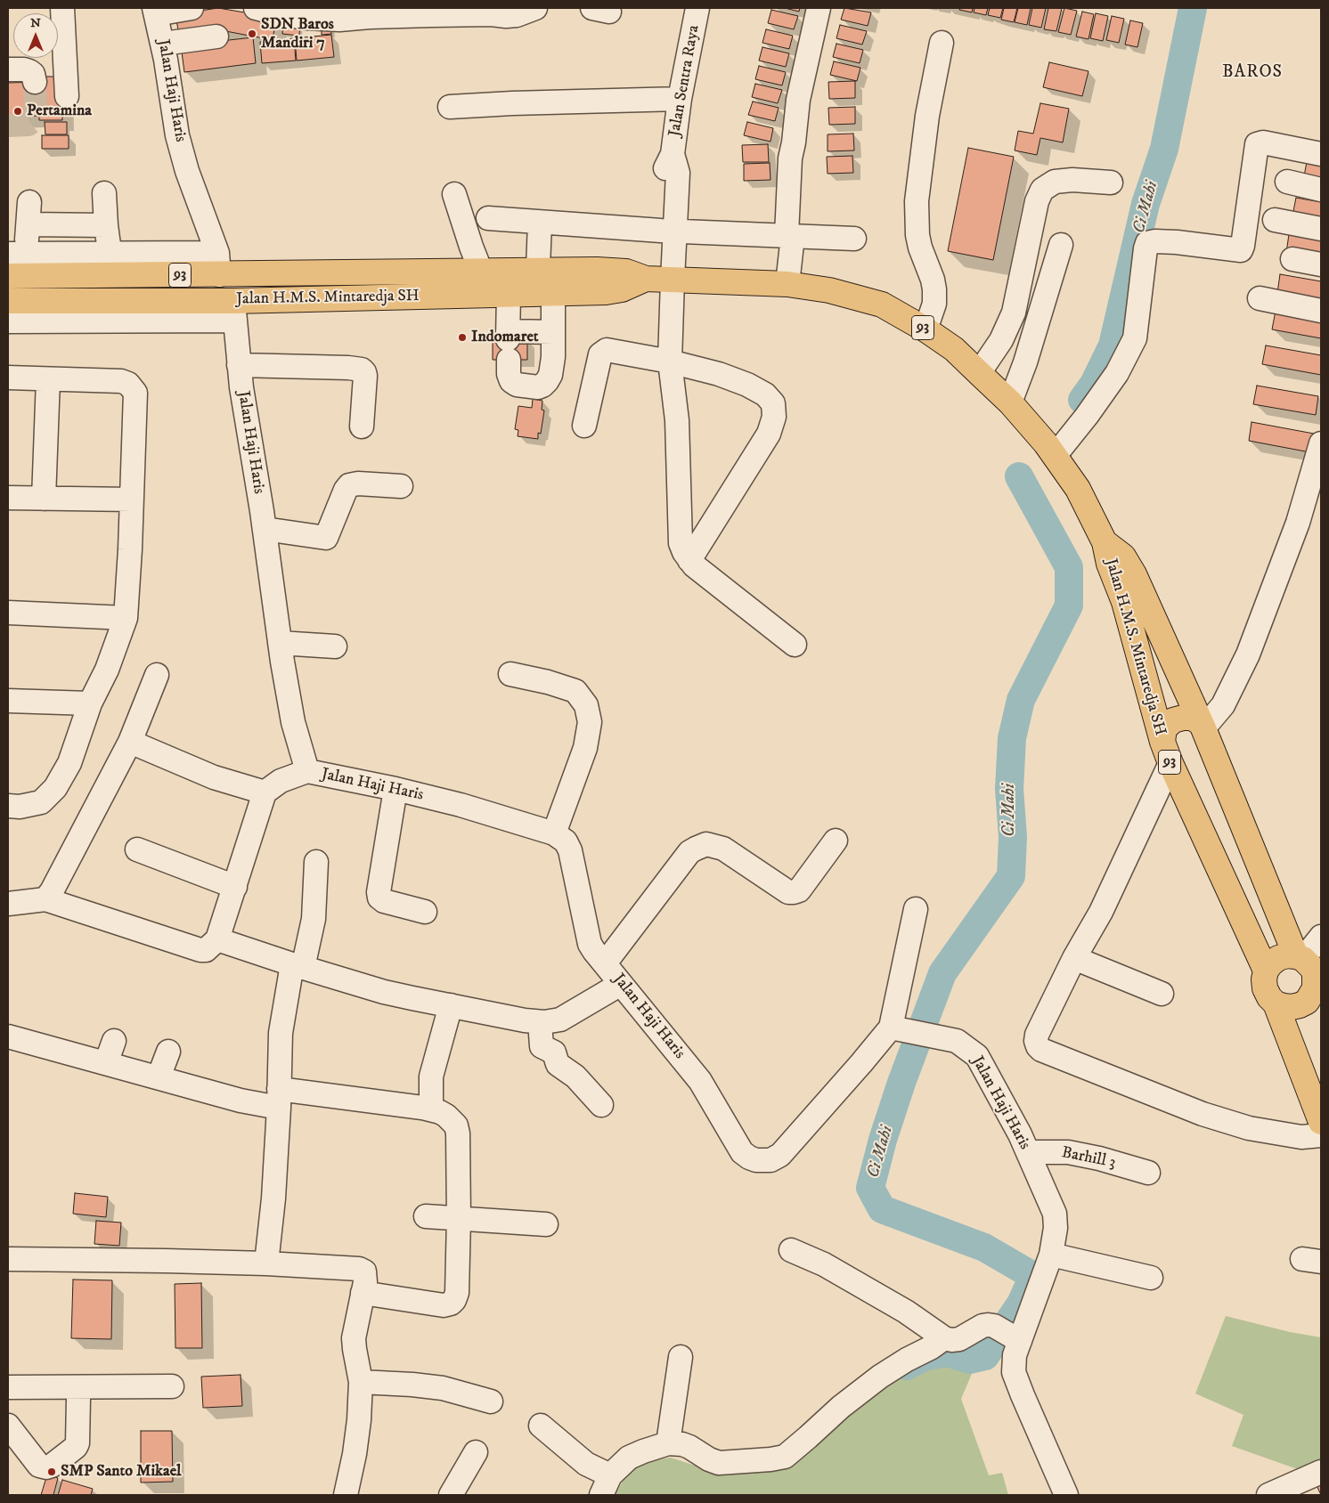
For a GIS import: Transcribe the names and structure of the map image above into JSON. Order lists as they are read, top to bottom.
{
  "streets": {
    "main road": ["93", "Jalan H.M.S. Mintaredja SH"],
    "street": ["Jalan Sentra Raya", "Jalan Haji Haris", "Barhill 3"]
  },
  "crossings": [
    ["Jalan Sentra Raya", "Jalan H.M.S. Mintaredja SH"],
    ["Jalan Haji Haris", "Jalan H.M.S. Mintaredja SH"],
    ["Jalan Haji Haris", "Barhill 3"]
  ],
  "districts": ["BAROS"],
  "water": ["Ci Mahi"],
  "places": [
    "SDN Baros Mandiri 7",
    "Pertamina",
    "Indomaret",
    "SMP Santo Mikael"
  ],
  "north": "top"
}
